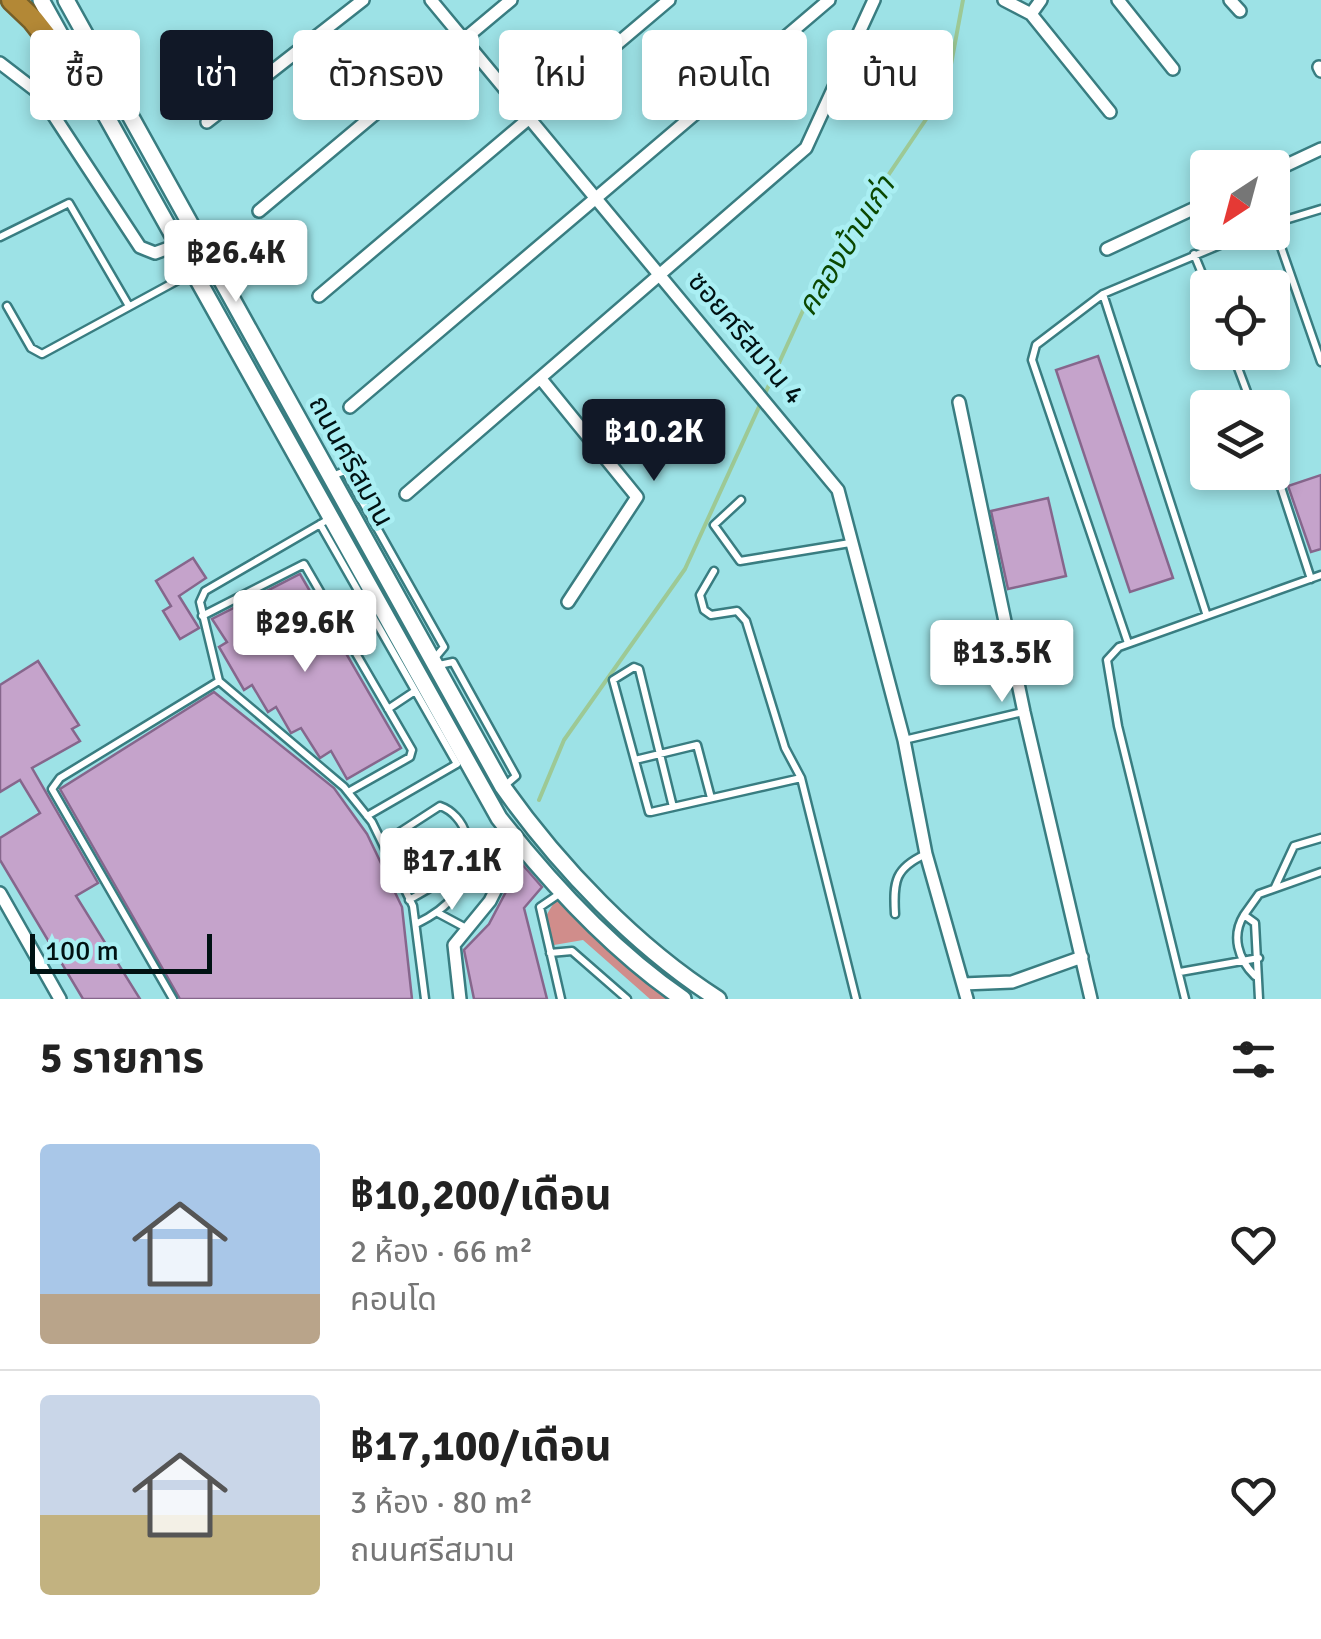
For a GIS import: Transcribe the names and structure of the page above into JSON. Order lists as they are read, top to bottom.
{
  "streets": {
    "main road": ["ถนนศรีสมาน"],
    "street": ["ซอยศรีสมาน 4"]
  },
  "water": ["คลองบ้านเก่า"],
  "scale_bar": "100 m",
  "north": "bottom left",
  "page": {
    "chip": [
      "ซื้อ",
      "เช่า",
      "ตัวกรอง",
      "ใหม่",
      "คอนโด",
      "บ้าน"
    ],
    "price": [
      "฿26.4K",
      "฿10.2K",
      "฿29.6K",
      "฿13.5K",
      "฿17.1K"
    ],
    "scale": "100 m",
    "heading": "5 รายการ",
    "list": [
      {
        "name": "฿10,200/เดือน",
        "note": "2 ห้อง · 66 m² · คอนโด"
      },
      {
        "name": "฿17,100/เดือน",
        "note": "3 ห้อง · 80 m² · ถนนศรีสมาน"
      }
    ]
  }
}
